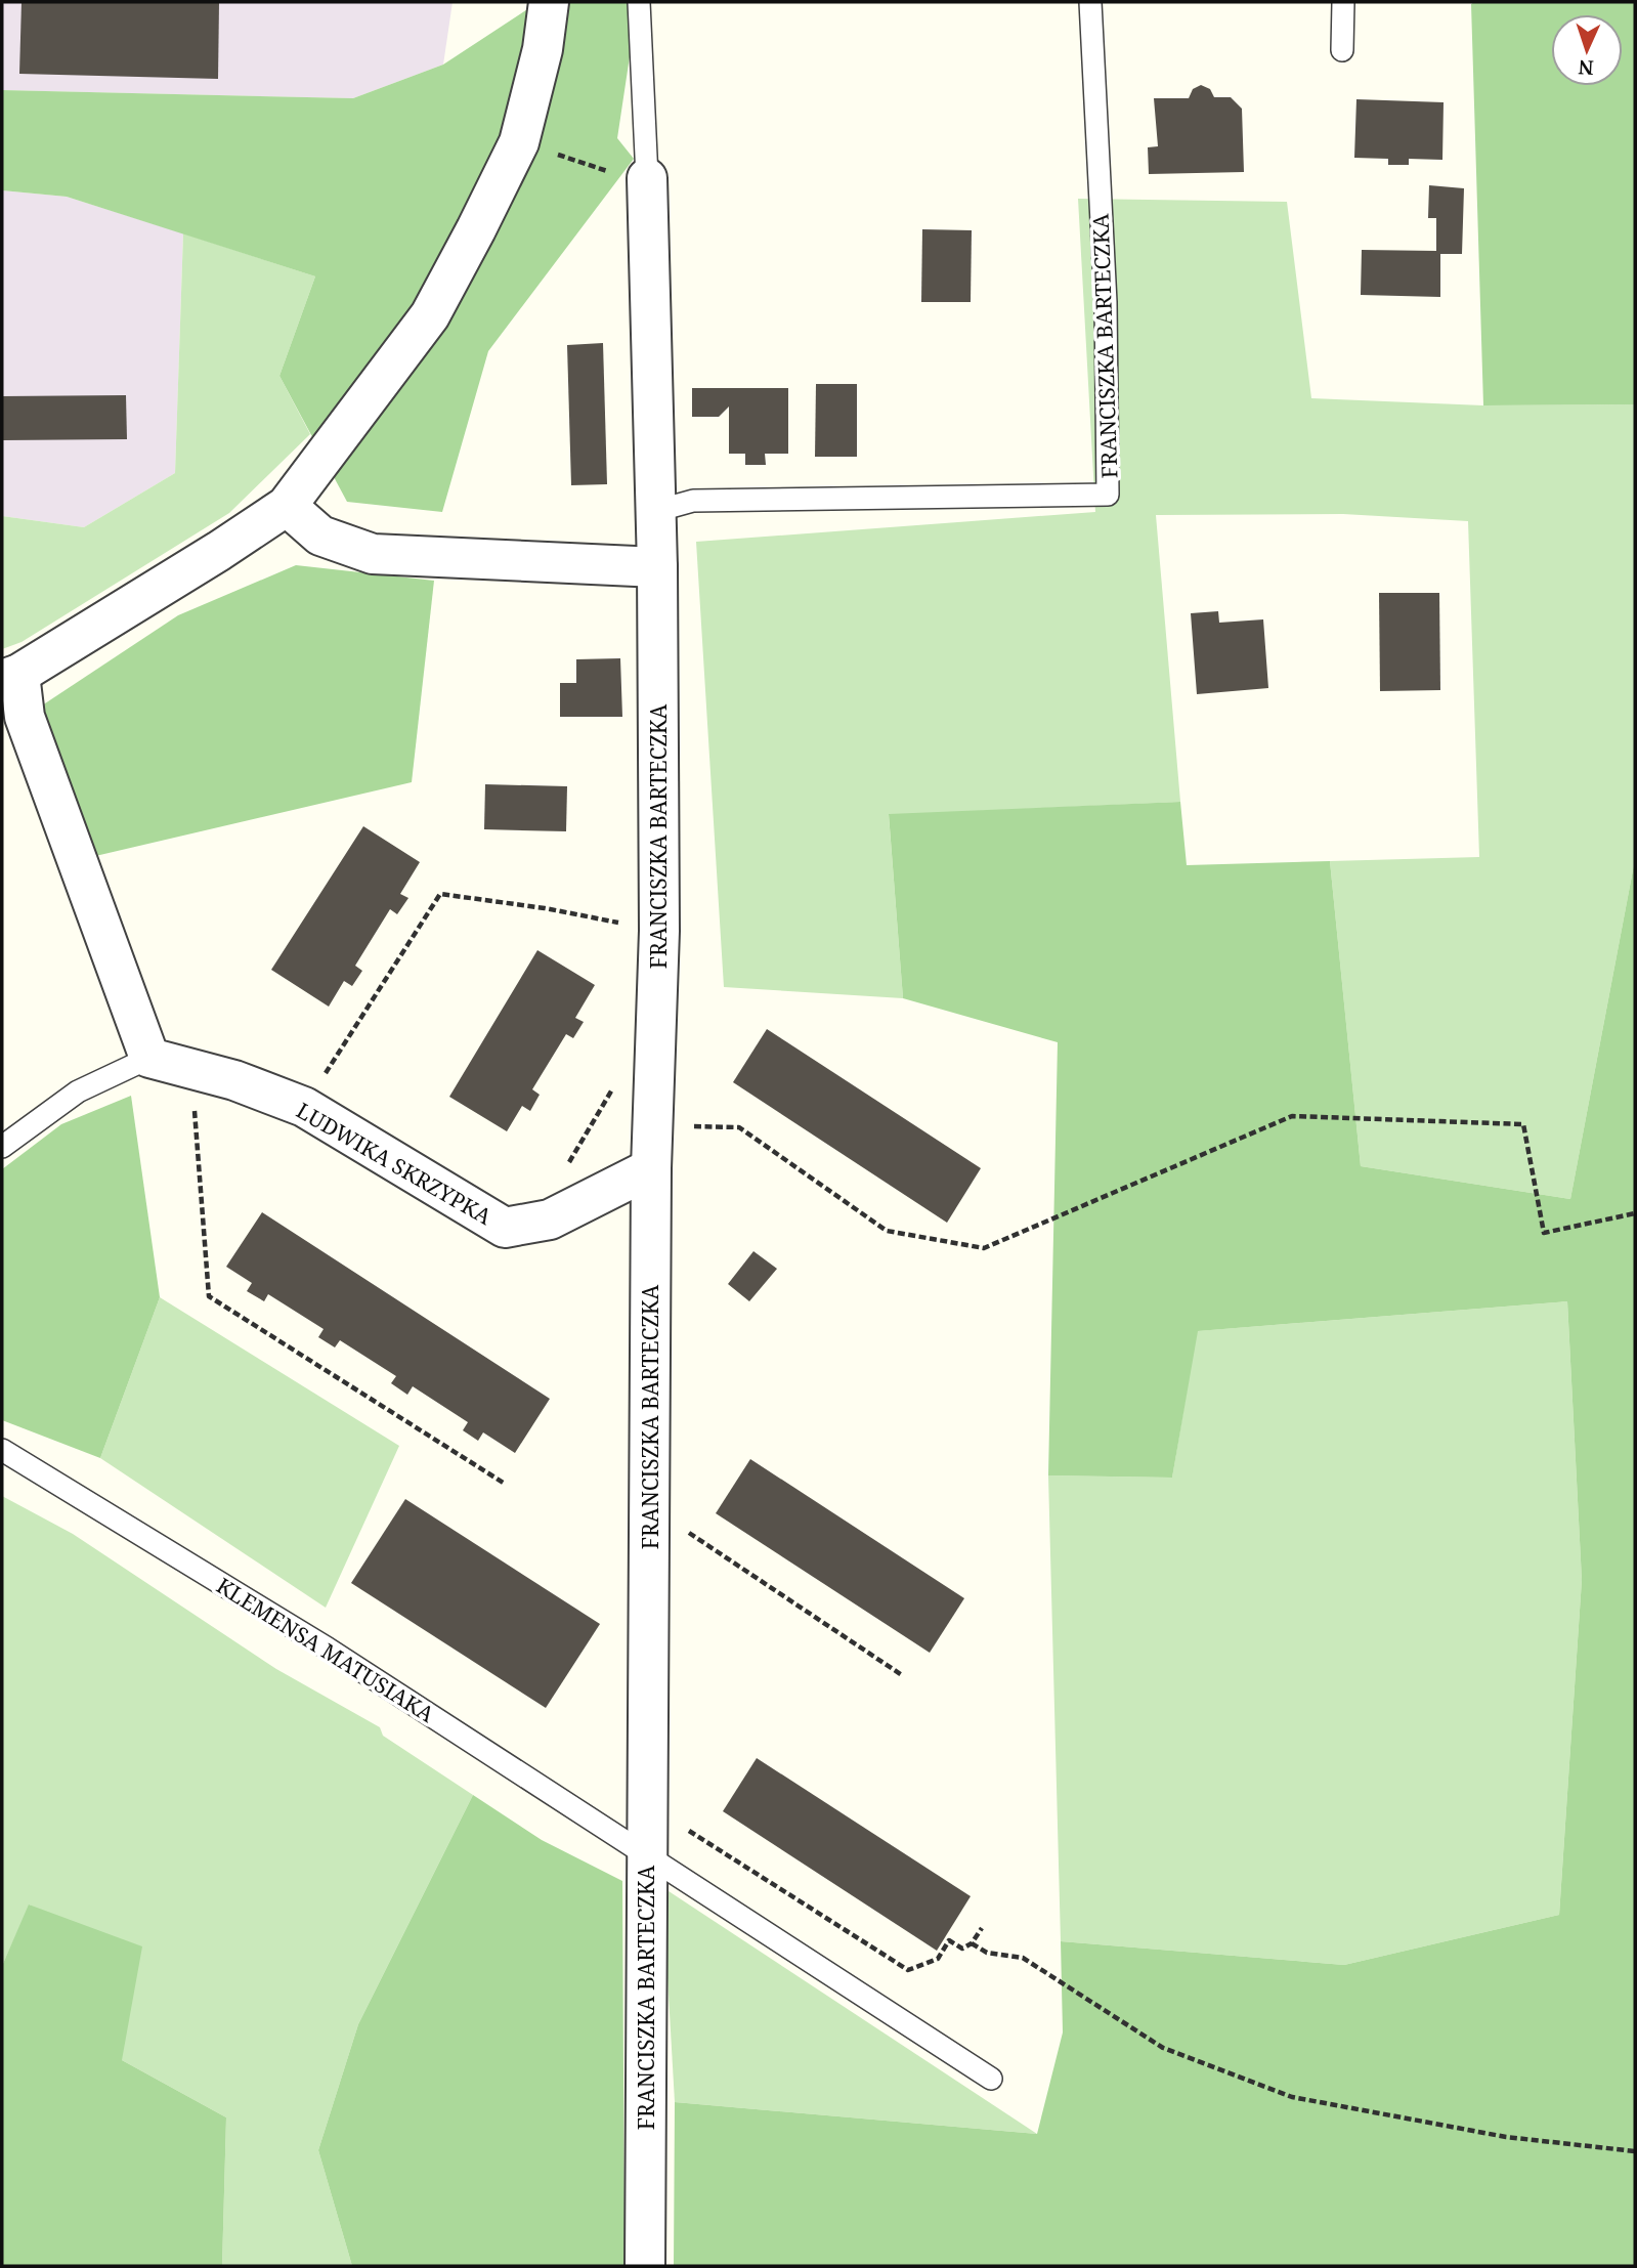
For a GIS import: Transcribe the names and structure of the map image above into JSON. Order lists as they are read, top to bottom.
{
  "streets": {
    "street": ["FRANCISZKA BARTECZKA", "LUDWIKA SKRZYPKA"],
    "lane": ["KLEMENSA MATUSIAKA"]
  },
  "crossings": [
    ["FRANCISZKA BARTECZKA", "LUDWIKA SKRZYPKA"],
    ["FRANCISZKA BARTECZKA", "KLEMENSA MATUSIAKA"]
  ],
  "north": "bottom"
}
